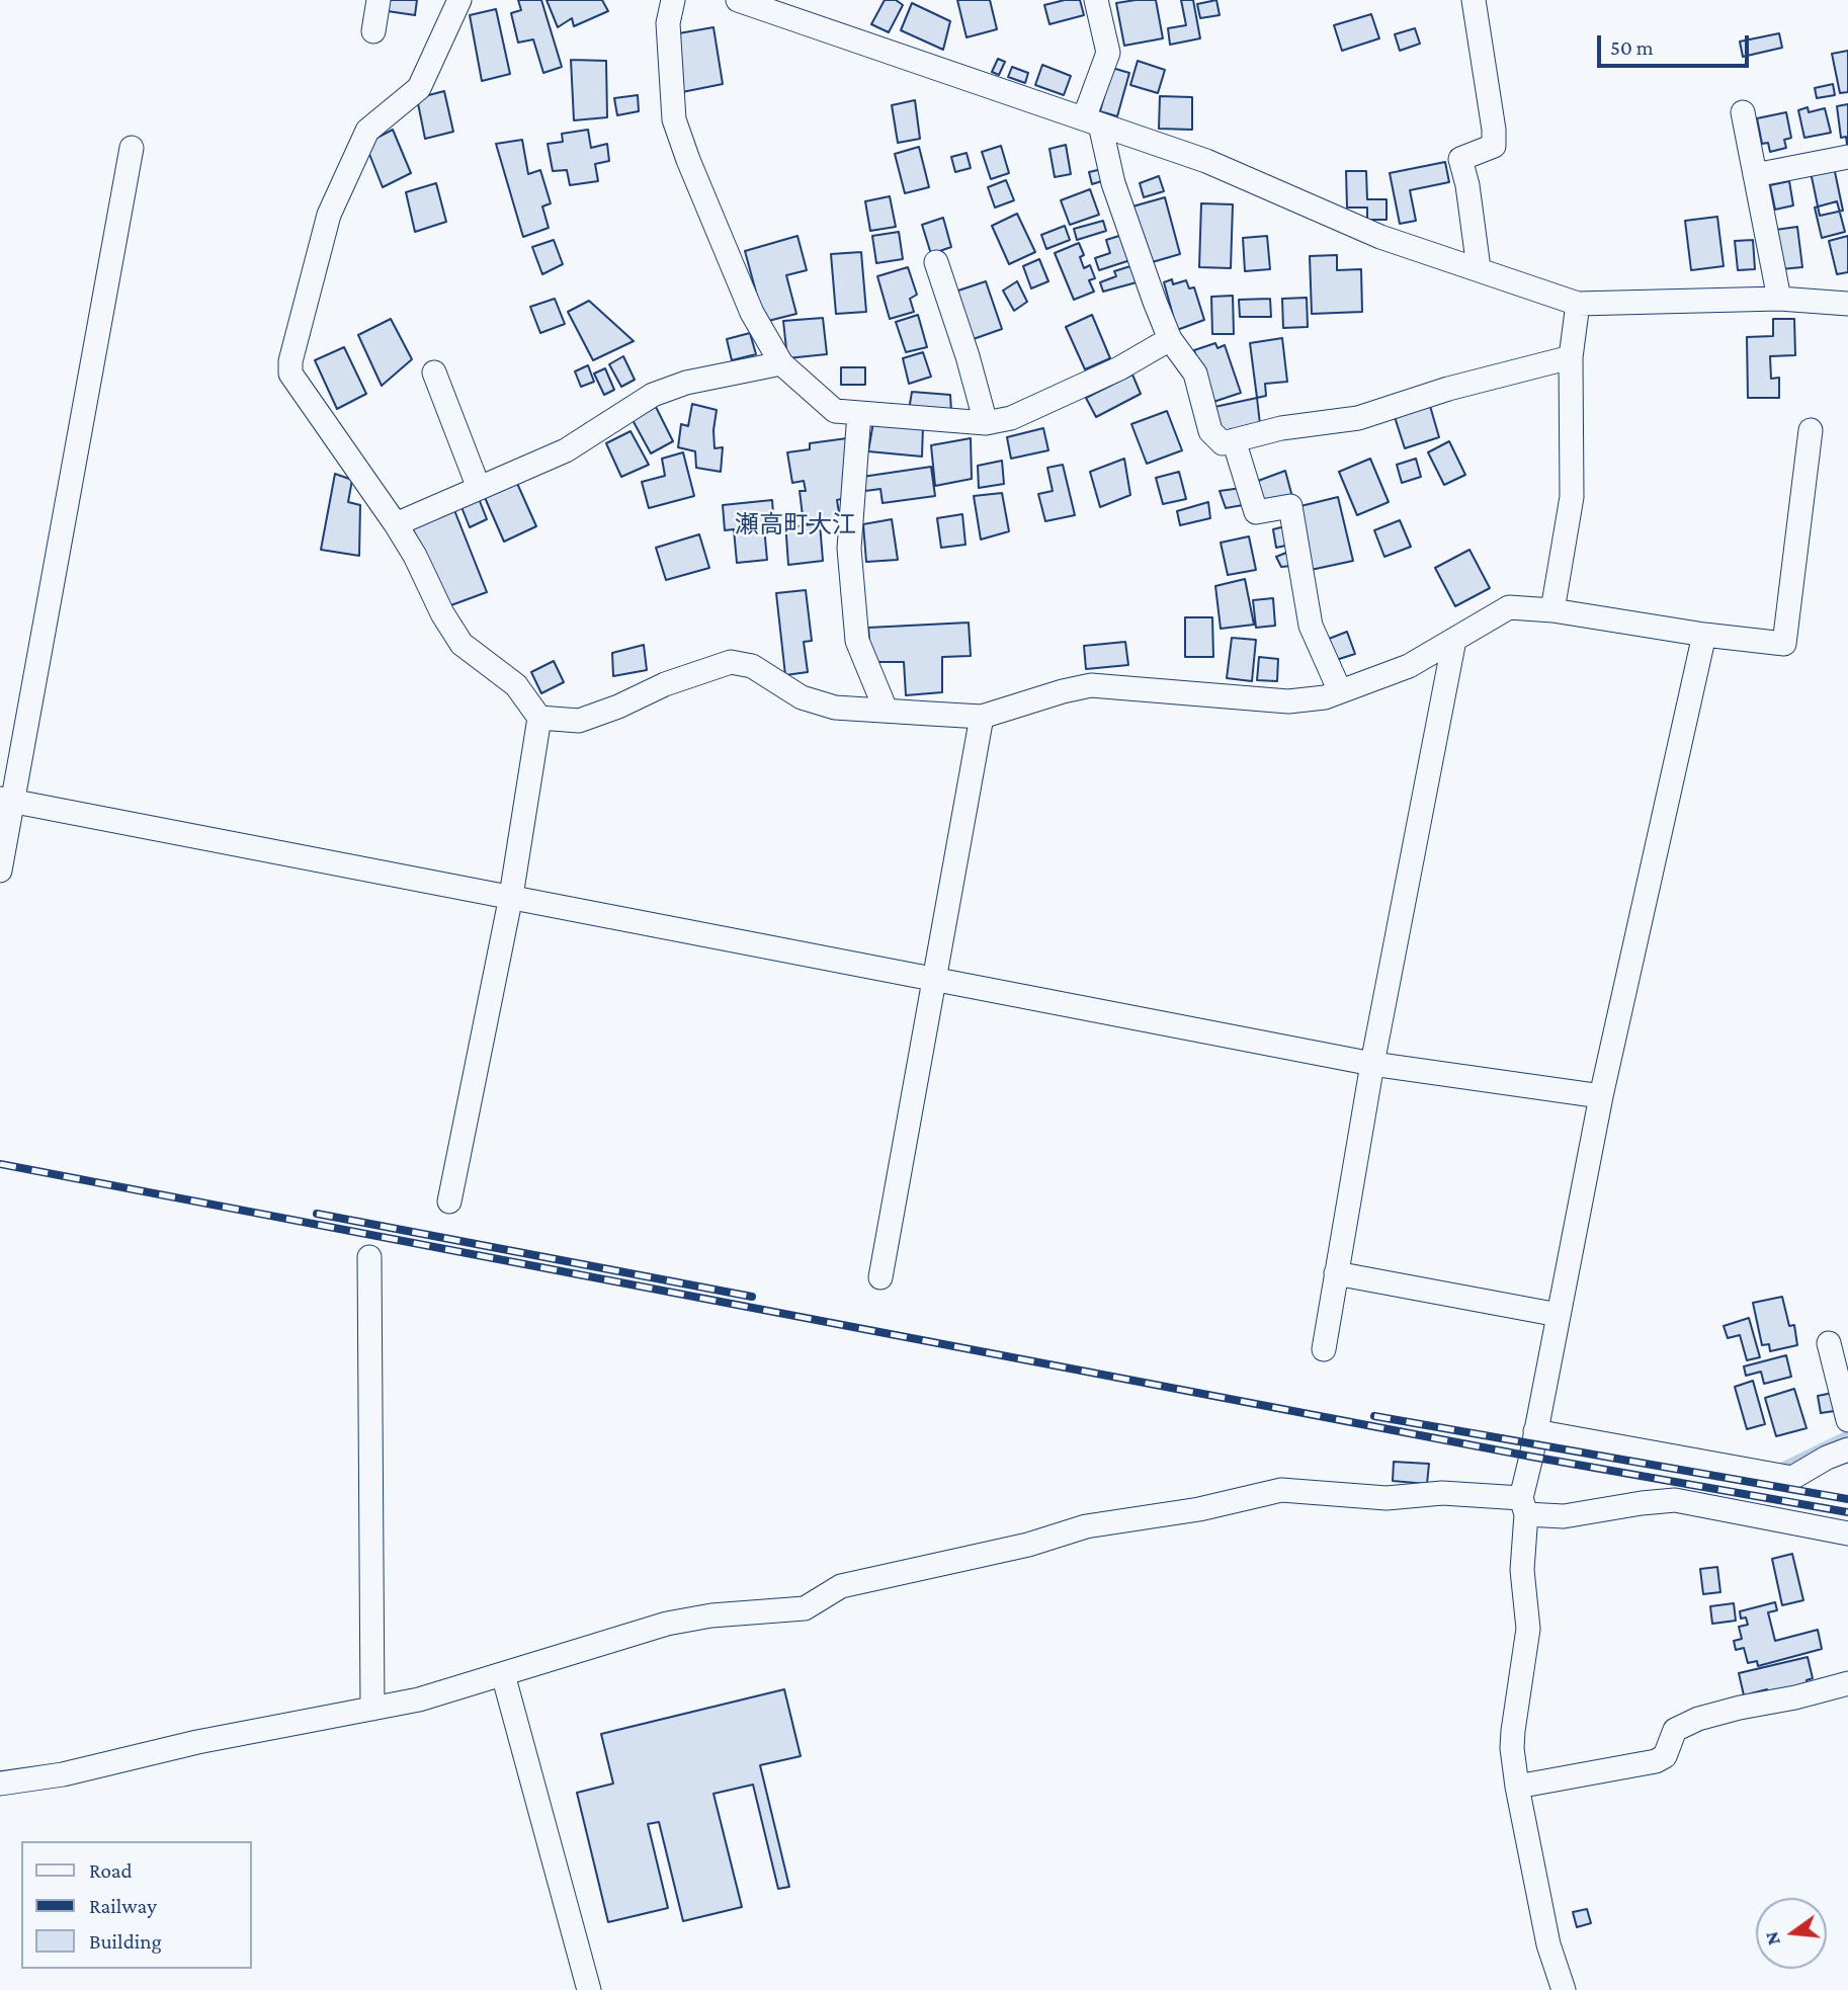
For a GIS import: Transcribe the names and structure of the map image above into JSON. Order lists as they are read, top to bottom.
{
  "districts": ["瀬高町大江"],
  "legend": ["Road", "Railway", "Building"],
  "scale_bar": "50 m",
  "north": "left"
}
